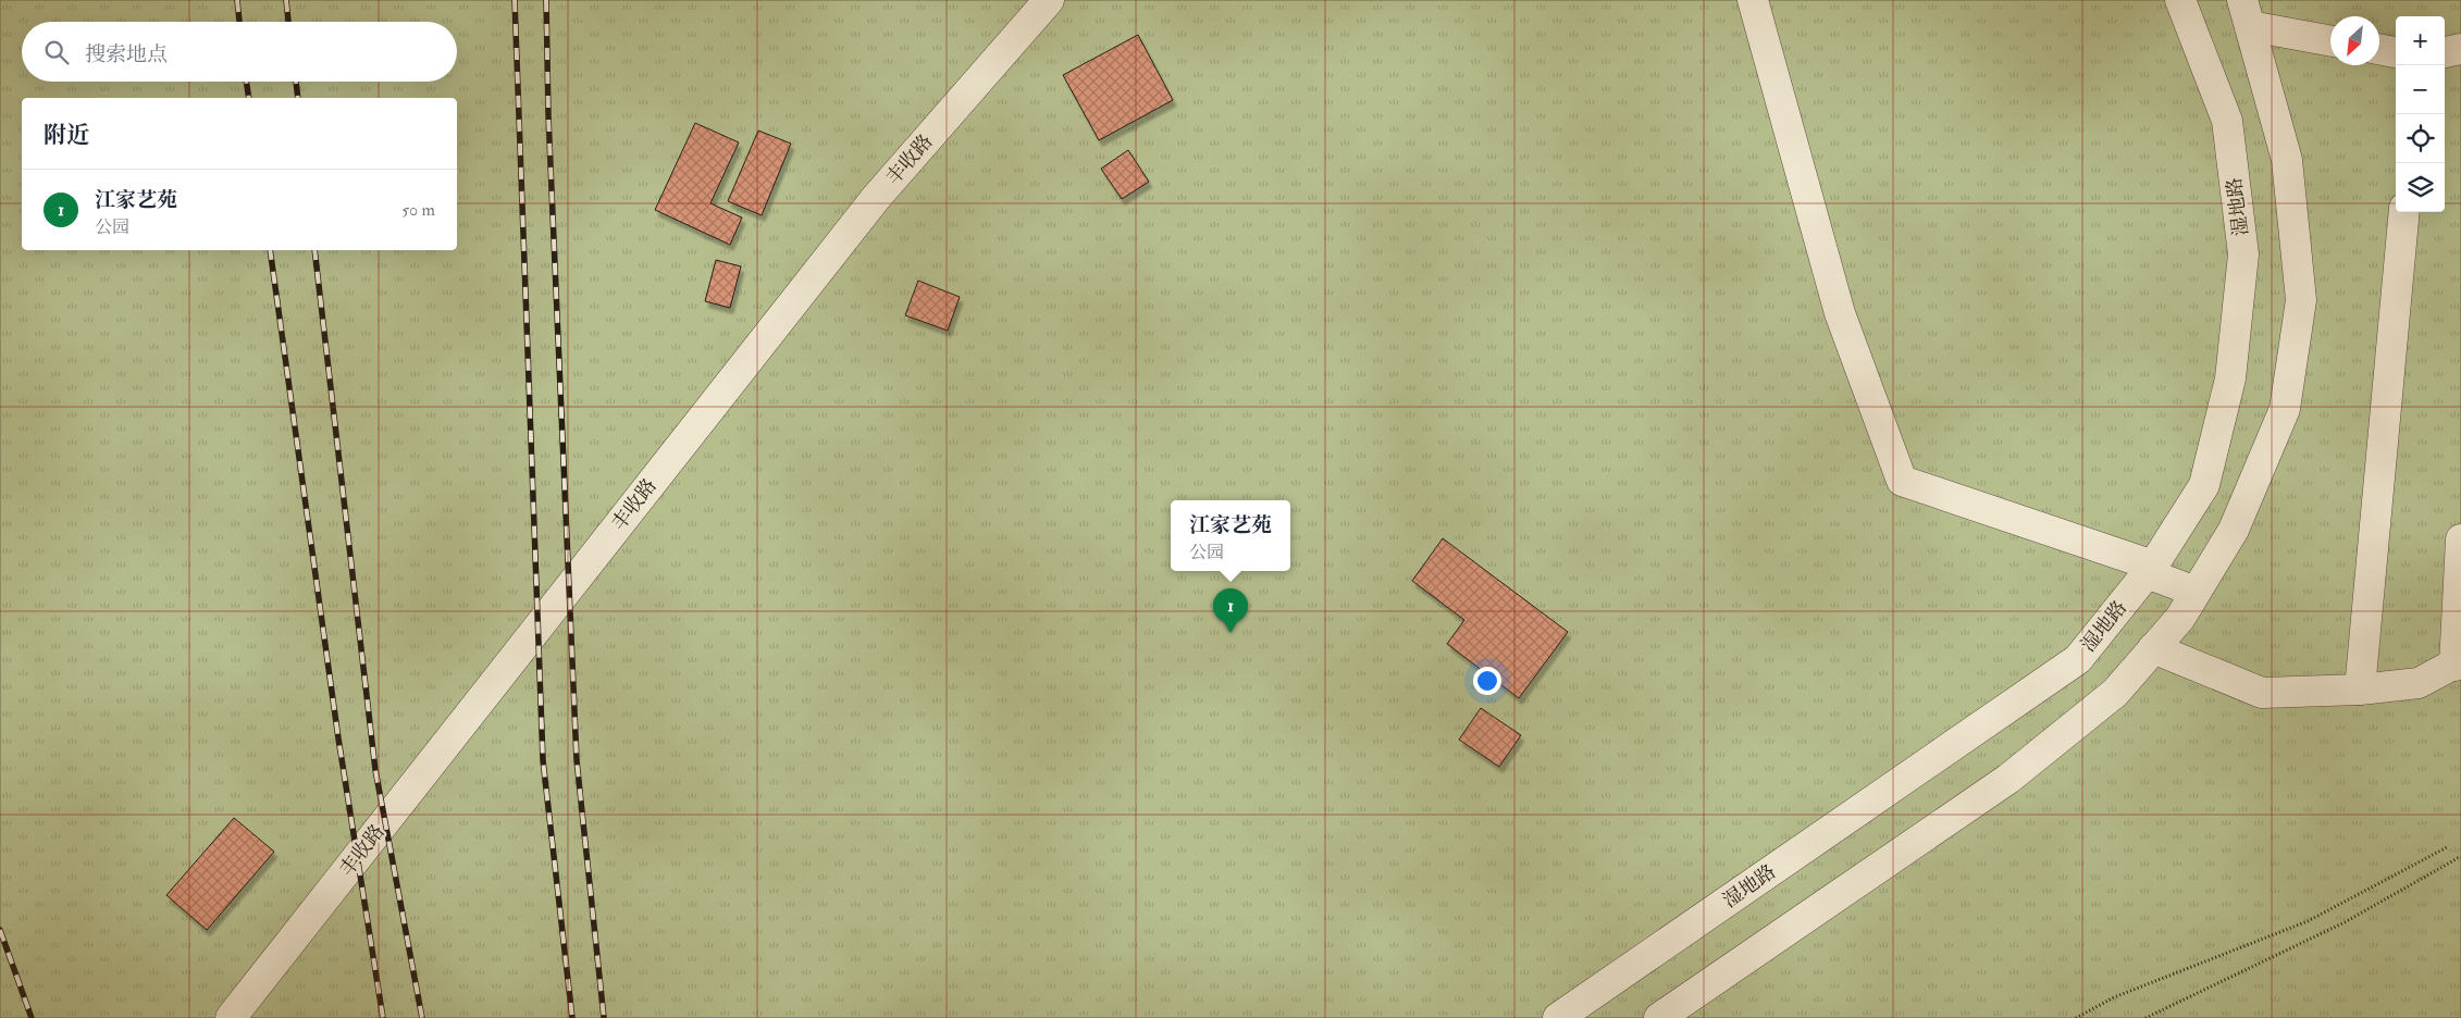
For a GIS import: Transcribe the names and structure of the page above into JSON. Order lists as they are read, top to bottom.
{
  "streets": {
    "street": ["丰收路", "湿地路"]
  },
  "north": "bottom left",
  "page": {
    "map_buttons": ["+", "−"],
    "search": "搜索地点",
    "heading": "附近",
    "list": [
      {
        "mark": "1",
        "name": "江家艺苑",
        "note": "公园",
        "value": "50 m"
      }
    ],
    "popup": ["江家艺苑", "公园"],
    "pins": "1"
  }
}
